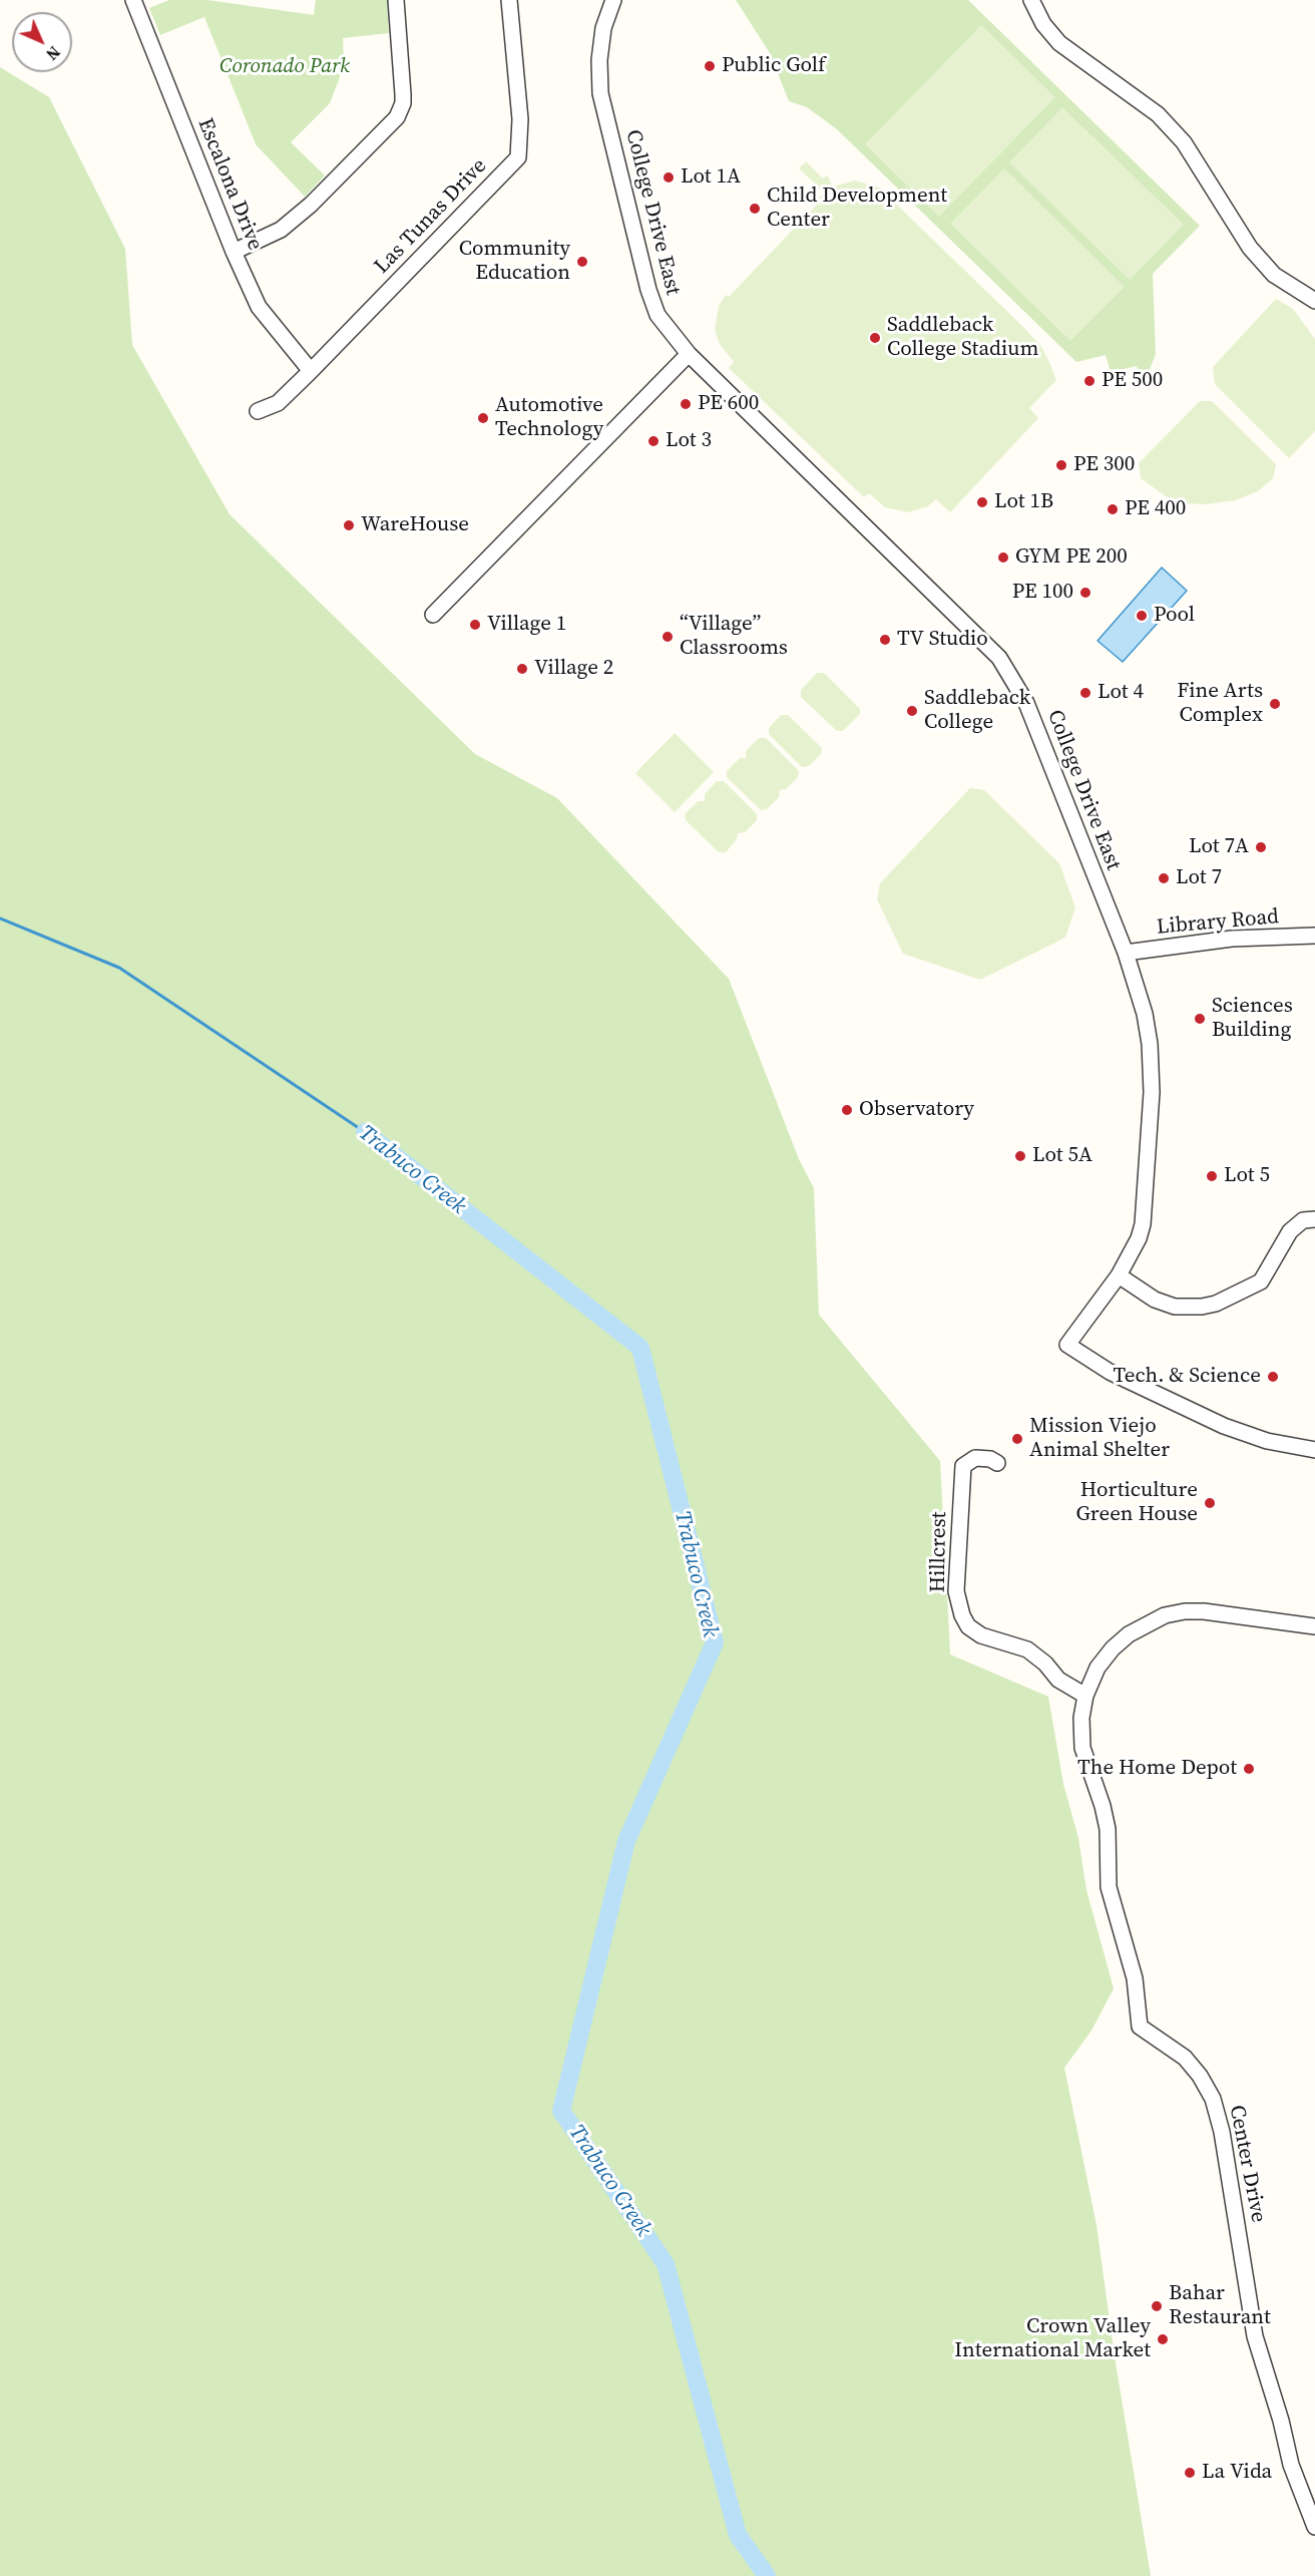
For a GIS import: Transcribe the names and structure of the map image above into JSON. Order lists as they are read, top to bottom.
{
  "streets": {
    "street": [
      "Escalona Drive",
      "College Drive East",
      "Las Tunas Drive",
      "Library Road",
      "Hillcrest",
      "Center Drive"
    ]
  },
  "crossings": [
    ["Escalona Drive", "Las Tunas Drive"],
    ["College Drive East", "Library Road"],
    ["Hillcrest", "Center Drive"]
  ],
  "water": ["Trabuco Creek"],
  "parks": ["Coronado Park"],
  "places": [
    "Public Golf",
    "Lot 1A",
    "Child Development Center",
    "Community Education",
    "Saddleback College Stadium",
    "PE 500",
    "PE 600",
    "Automotive Technology",
    "Lot 3",
    "PE 300",
    "Lot 1B",
    "PE 400",
    "WareHouse",
    "GYM PE 200",
    "PE 100",
    "Pool",
    "Village 1",
    "“Village” Classrooms",
    "TV Studio",
    "Village 2",
    "Lot 4",
    "Fine Arts Complex",
    "Saddleback College",
    "Lot 7A",
    "Lot 7",
    "Sciences Building",
    "Observatory",
    "Lot 5A",
    "Lot 5",
    "Tech. & Science",
    "Mission Viejo Animal Shelter",
    "Horticulture Green House",
    "The Home Depot",
    "Bahar Restaurant",
    "Crown Valley International Market",
    "La Vida"
  ],
  "north": "bottom right"
}
